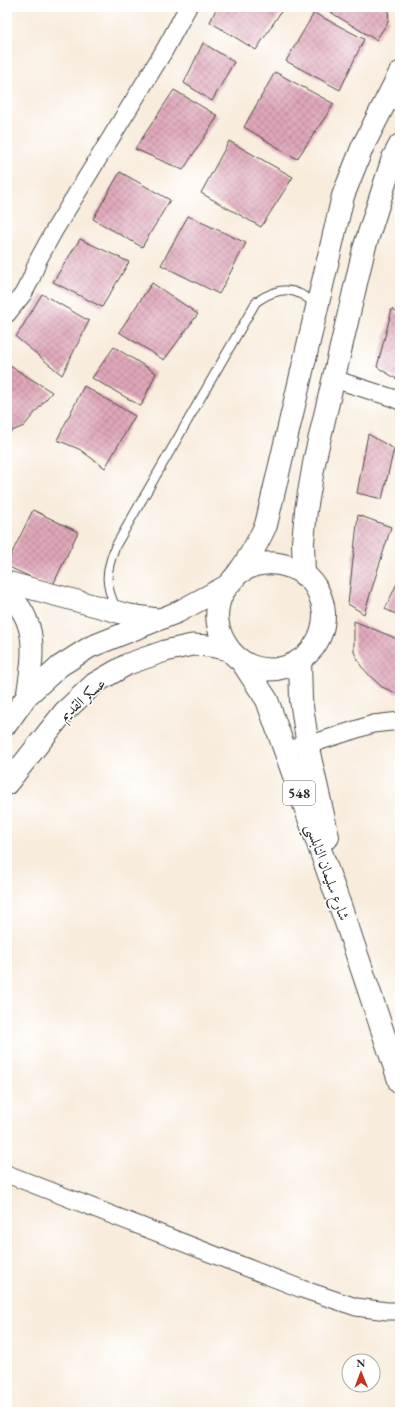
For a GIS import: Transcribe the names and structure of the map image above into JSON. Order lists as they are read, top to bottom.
{
  "streets": {
    "main road": ["548", "شارع سليمان النابلسي"],
    "street": ["عسكر القديم"]
  },
  "crossings": [
    ["عسكر القديم", "شارع سليمان النابلسي"]
  ],
  "north": "top"
}
